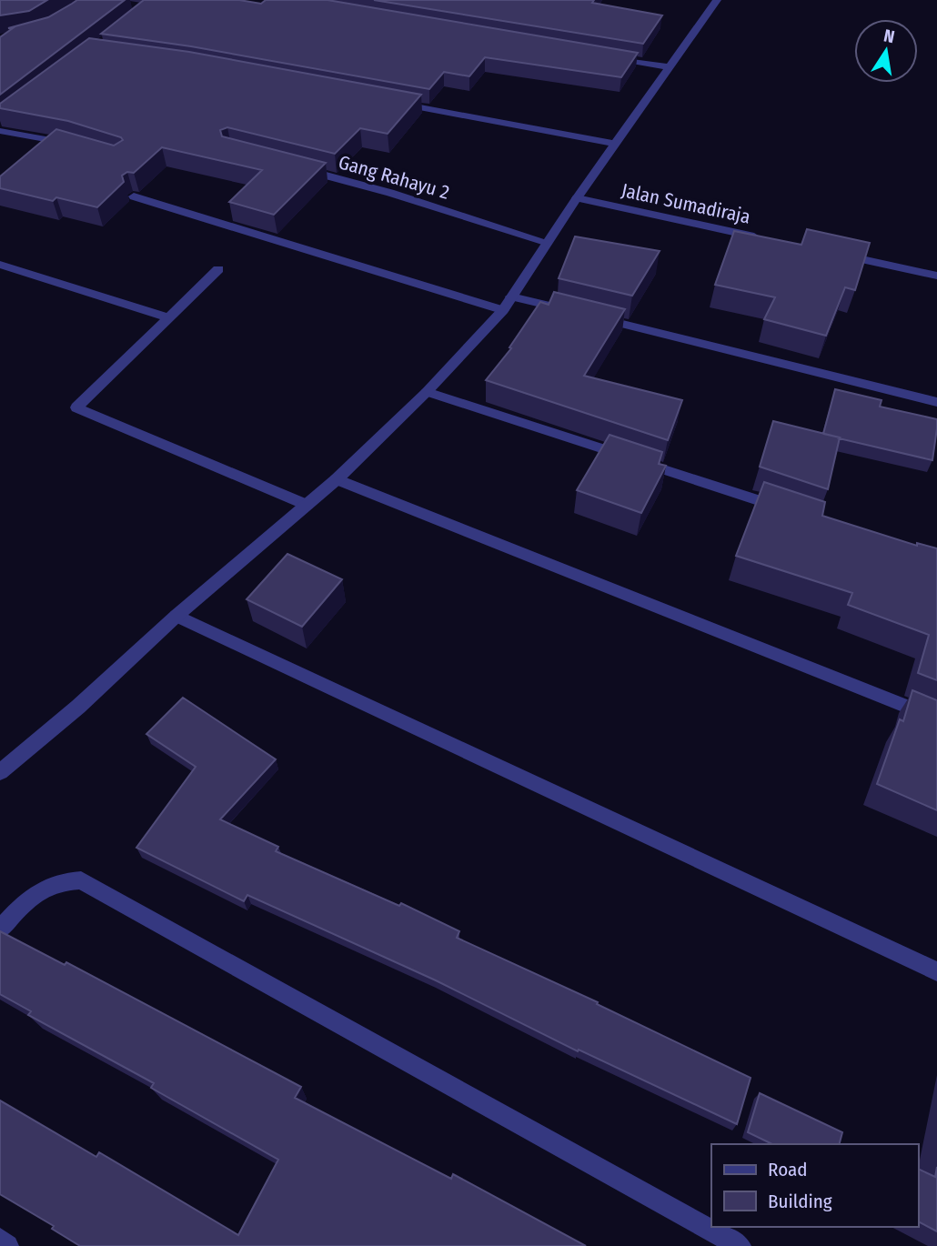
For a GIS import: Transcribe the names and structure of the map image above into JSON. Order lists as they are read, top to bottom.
{
  "streets": {
    "street": ["Gang Rahayu 2", "Jalan Sumadiraja"]
  },
  "legend": ["Road", "Building"],
  "north": "top"
}
